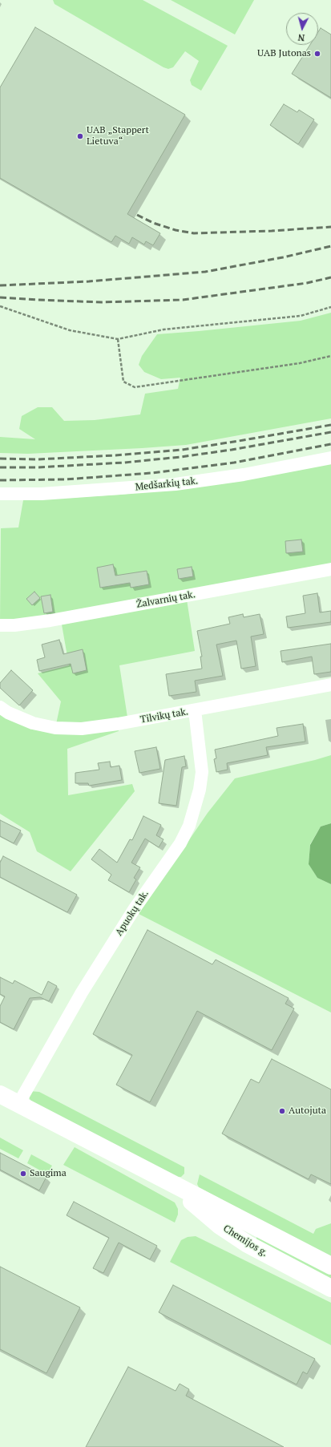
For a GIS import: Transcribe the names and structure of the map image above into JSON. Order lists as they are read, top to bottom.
{
  "streets": {
    "main road": ["Chemijos g."],
    "street": [
      "Medšarkių tak.",
      "Žalvarnių tak.",
      "Tilvikų tak.",
      "Apuokų tak."
    ]
  },
  "crossings": [
    ["Tilvikų tak.", "Apuokų tak."],
    ["Apuokų tak.", "Chemijos g."]
  ],
  "places": [
    "UAB Jutonas",
    "UAB „Stappert Lietuva“",
    "Autojuta",
    "Saugima"
  ],
  "north": "bottom"
}
